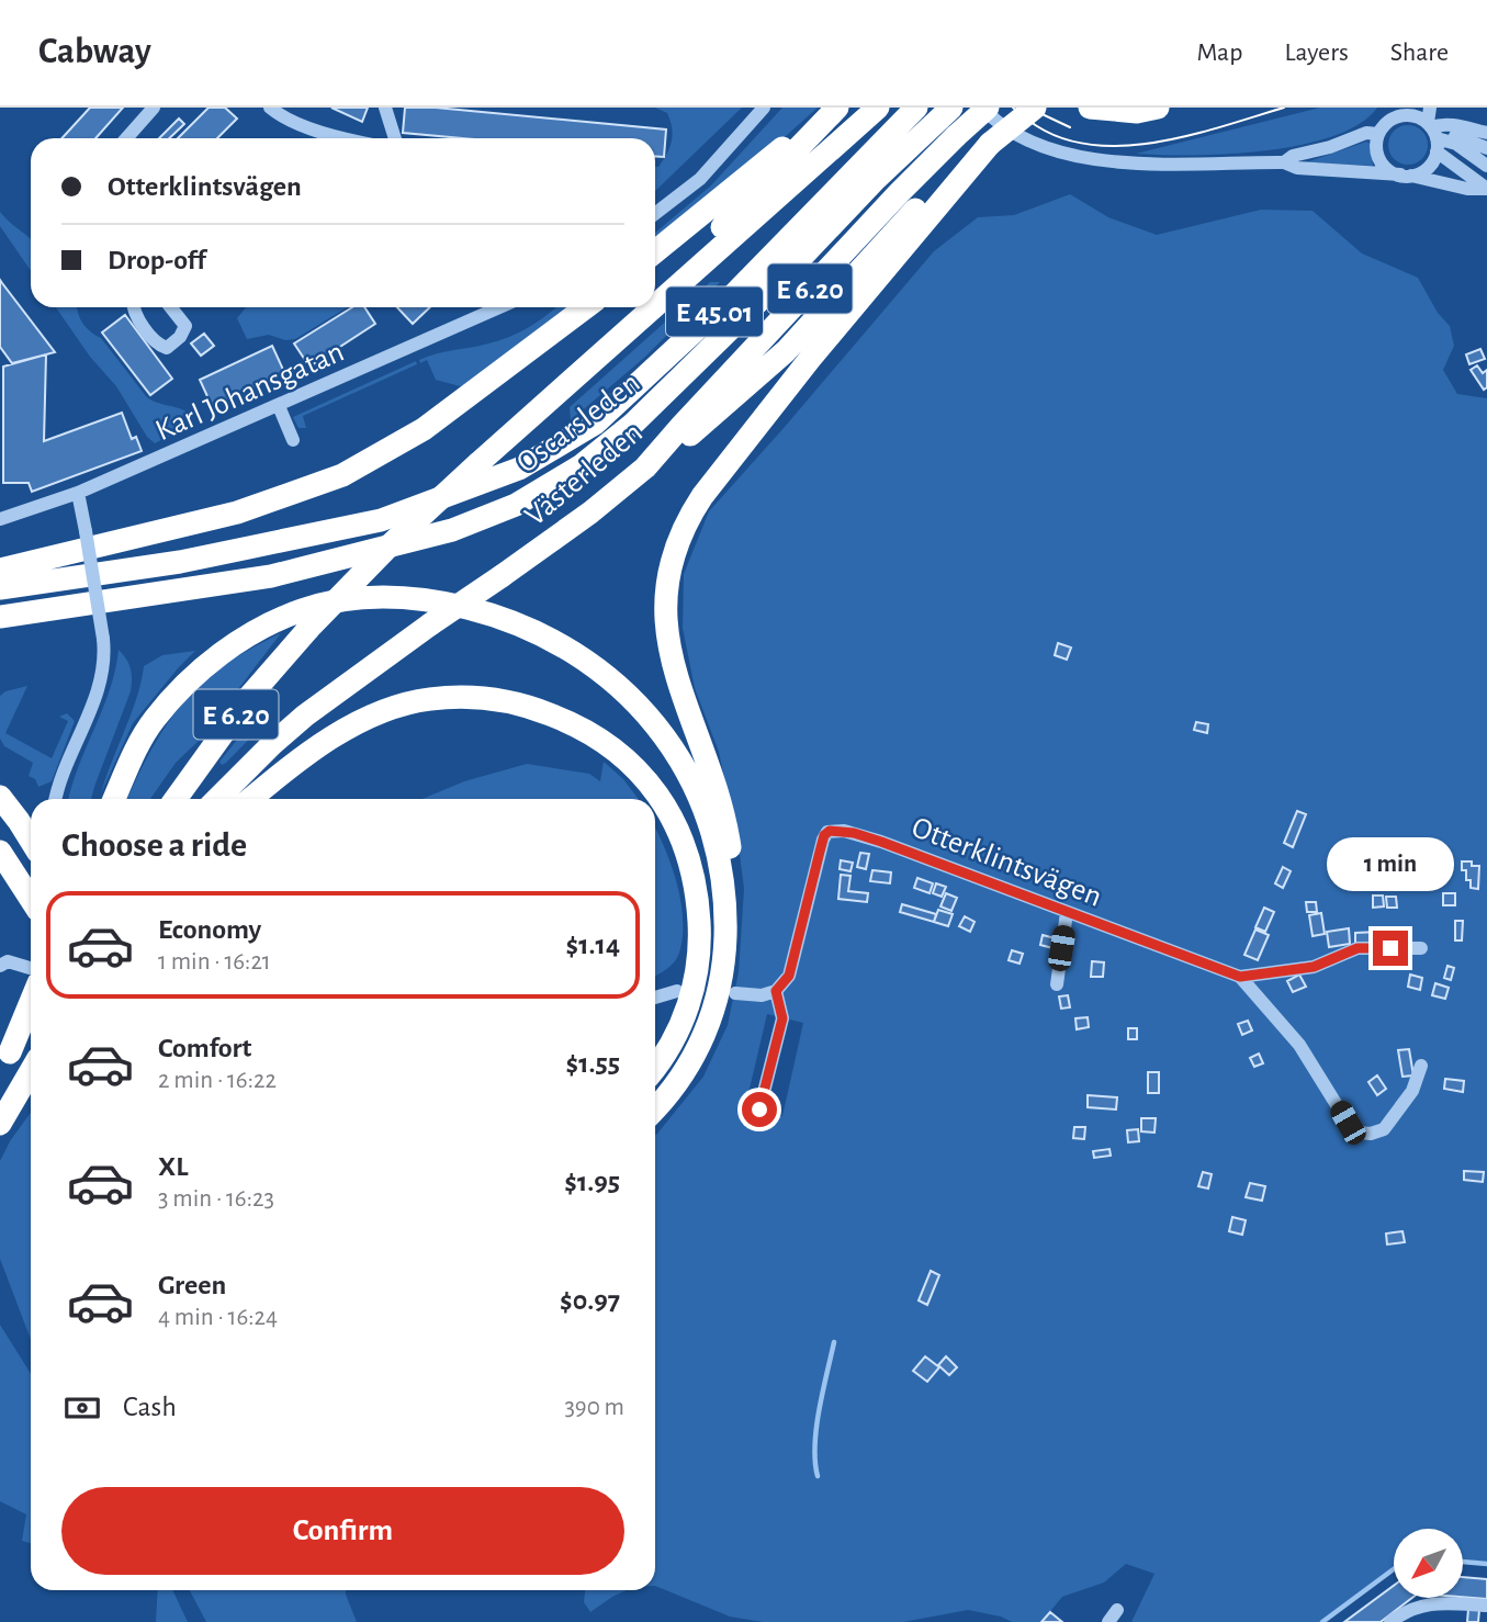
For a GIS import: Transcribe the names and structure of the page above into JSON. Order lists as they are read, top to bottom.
{
  "streets": {
    "highway": [
      "E 6.20",
      "E 45.01",
      "Oscarsleden",
      "Västerleden"
    ],
    "street": ["Karl Johansgatan", "Otterklintsvägen"]
  },
  "north": "bottom left",
  "page": {
    "header": "Cabway",
    "nav": ["Map", "Layers", "Share"],
    "banner": ["Otterklintsvägen", "Drop-off"],
    "heading": "Choose a ride",
    "bubble": "1 min",
    "list": [
      {
        "name": "Economy",
        "note": "1 min · 16:21",
        "value": "$1.14"
      },
      {
        "name": "Comfort",
        "note": "2 min · 16:22",
        "value": "$1.55"
      },
      {
        "name": "XL",
        "note": "3 min · 16:23",
        "value": "$1.95"
      },
      {
        "name": "Green",
        "note": "4 min · 16:24",
        "value": "$0.97"
      }
    ],
    "pay": ["Cash", "390 m"],
    "buttons": "Confirm"
  }
}
